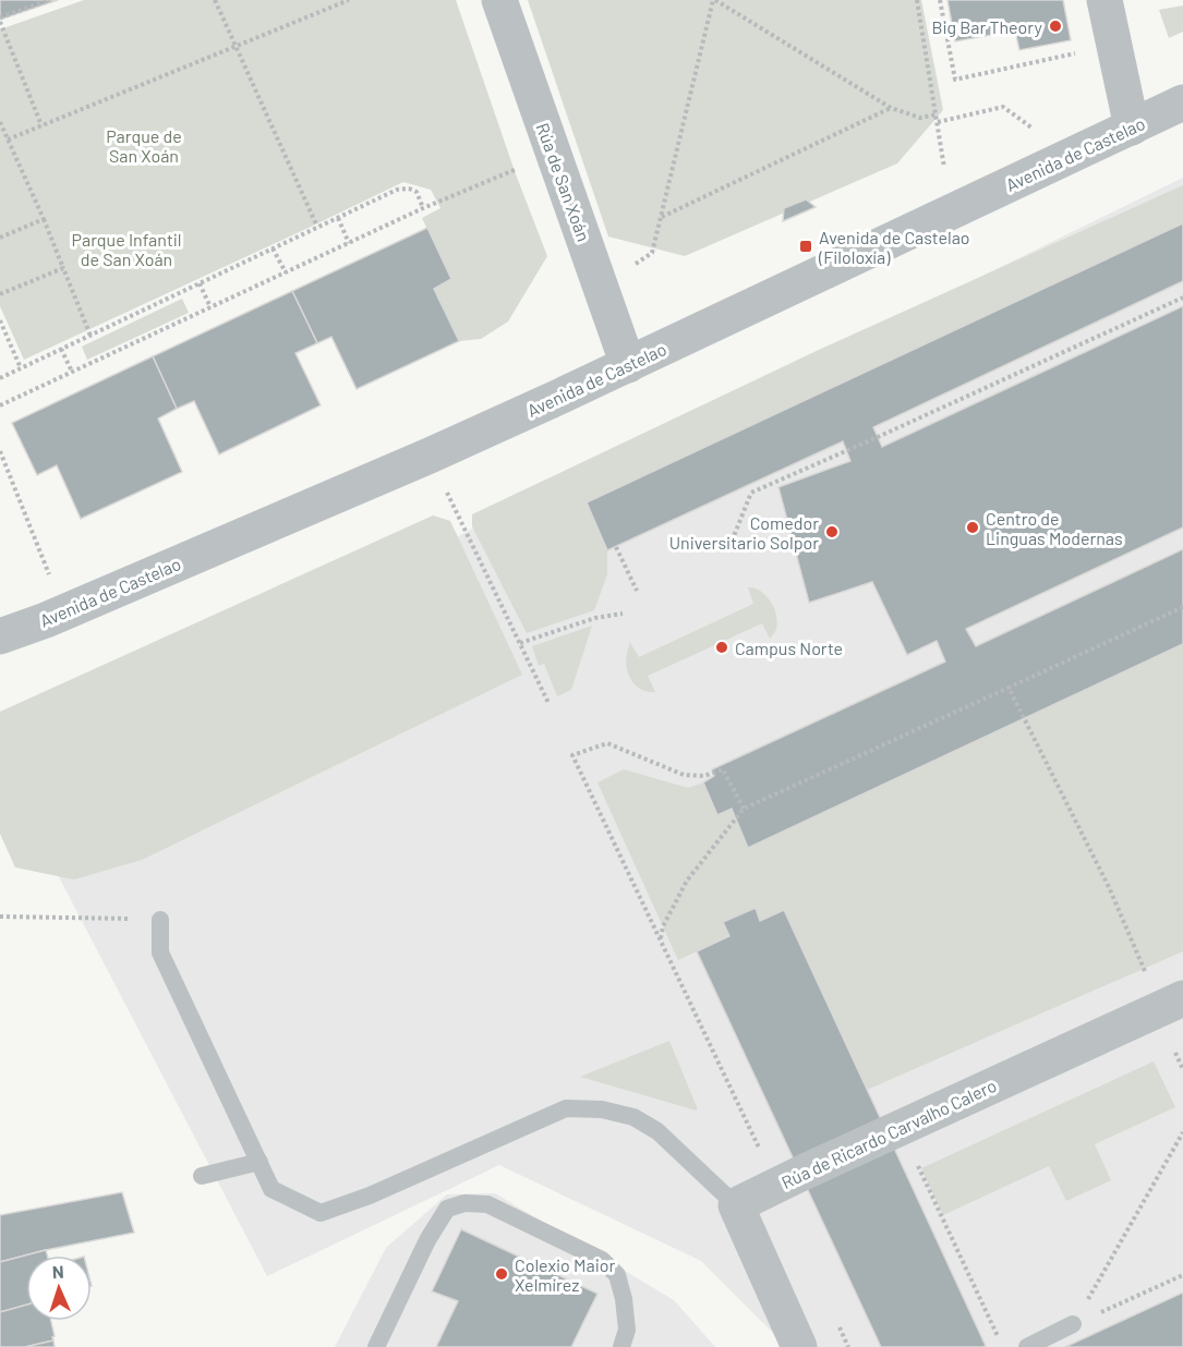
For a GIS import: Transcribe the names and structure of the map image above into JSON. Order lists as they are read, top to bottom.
{
  "streets": {
    "street": ["Avenida de Castelao", "Rúa de San Xoán", "Rúa de Ricardo Carvalho Calero"]
  },
  "crossings": [
    ["Avenida de Castelao", "Rúa de San Xoán"]
  ],
  "parks": ["Parque de San Xoán", "Parque Infantil de San Xoán"],
  "places": {
    "other": [
      "Big Bar Theory",
      "Centro de Linguas Modernas",
      "Comedor Universitario Solpor",
      "Campus Norte",
      "Colexio Maior Xelmírez"
    ],
    "transit": ["Avenida de Castelao (Filoloxía)"]
  },
  "north": "top"
}
